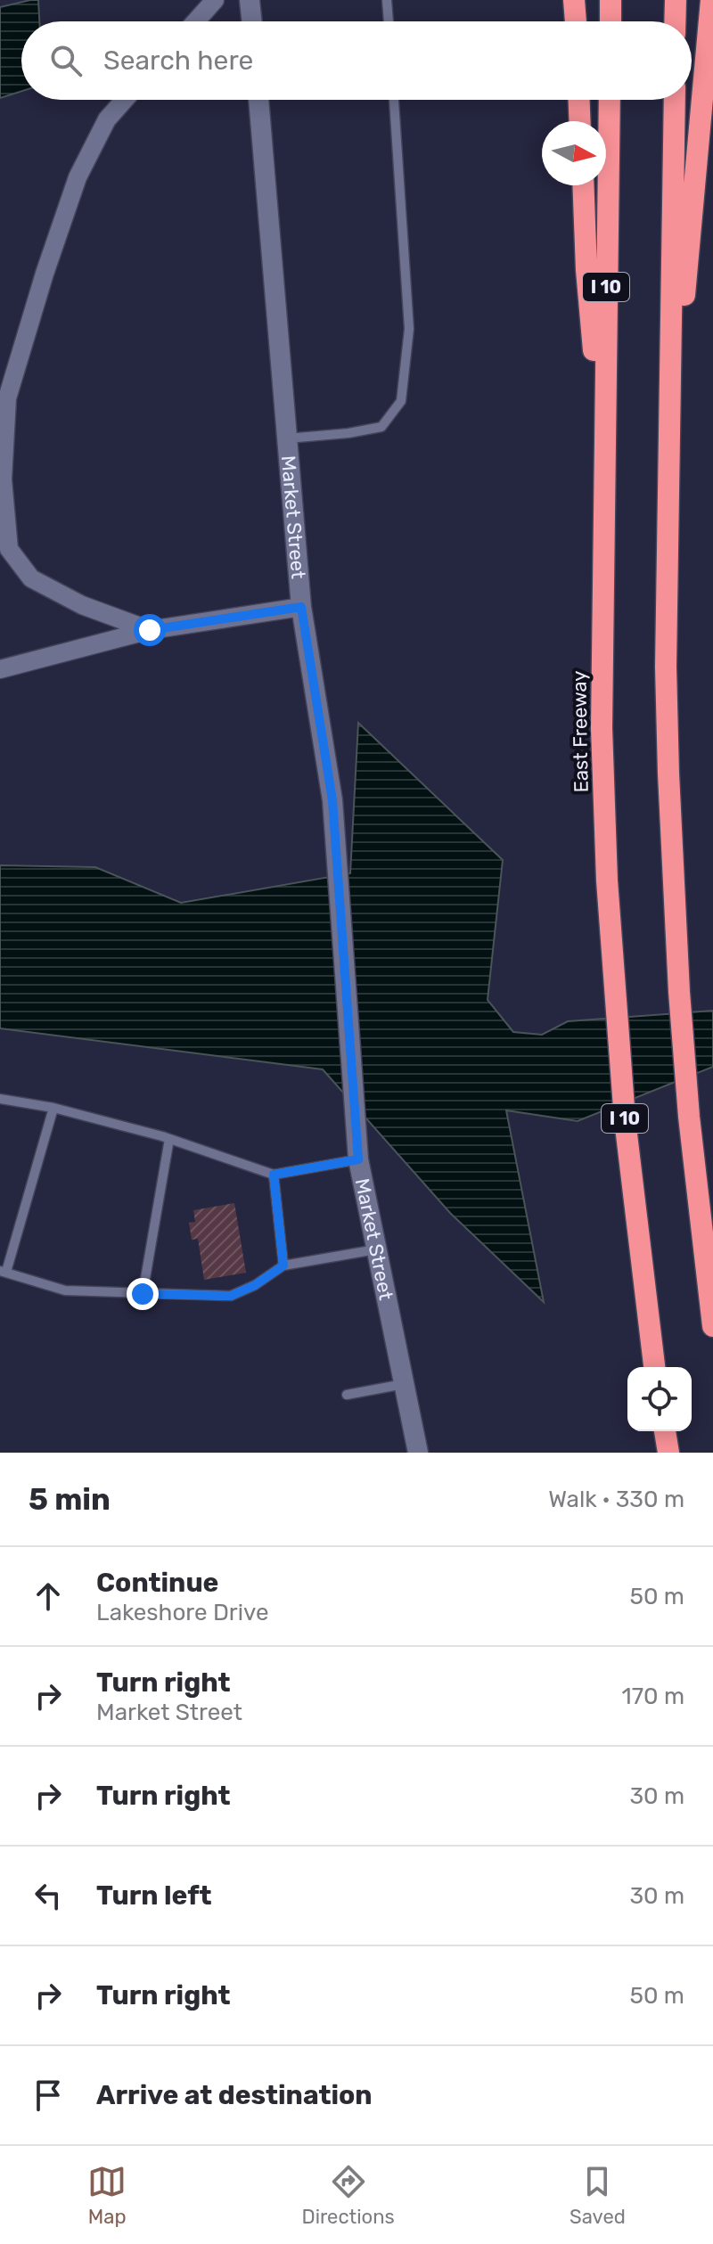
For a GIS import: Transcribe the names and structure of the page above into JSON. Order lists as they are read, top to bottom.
{
  "streets": {
    "highway": ["I 10", "East Freeway"],
    "street": ["Market Street"]
  },
  "north": "right",
  "page": {
    "search": "Search here",
    "heading": ["5 min", "Walk · 330 m"],
    "list": [
      ["Continue", "Lakeshore Drive", "50 m"],
      ["Turn right", "Market Street", "170 m"],
      ["Turn right", "30 m"],
      ["Turn left", "30 m"],
      ["Turn right", "50 m"],
      "Arrive at destination"
    ],
    "nav": ["Map", "Directions", "Saved"]
  }
}
